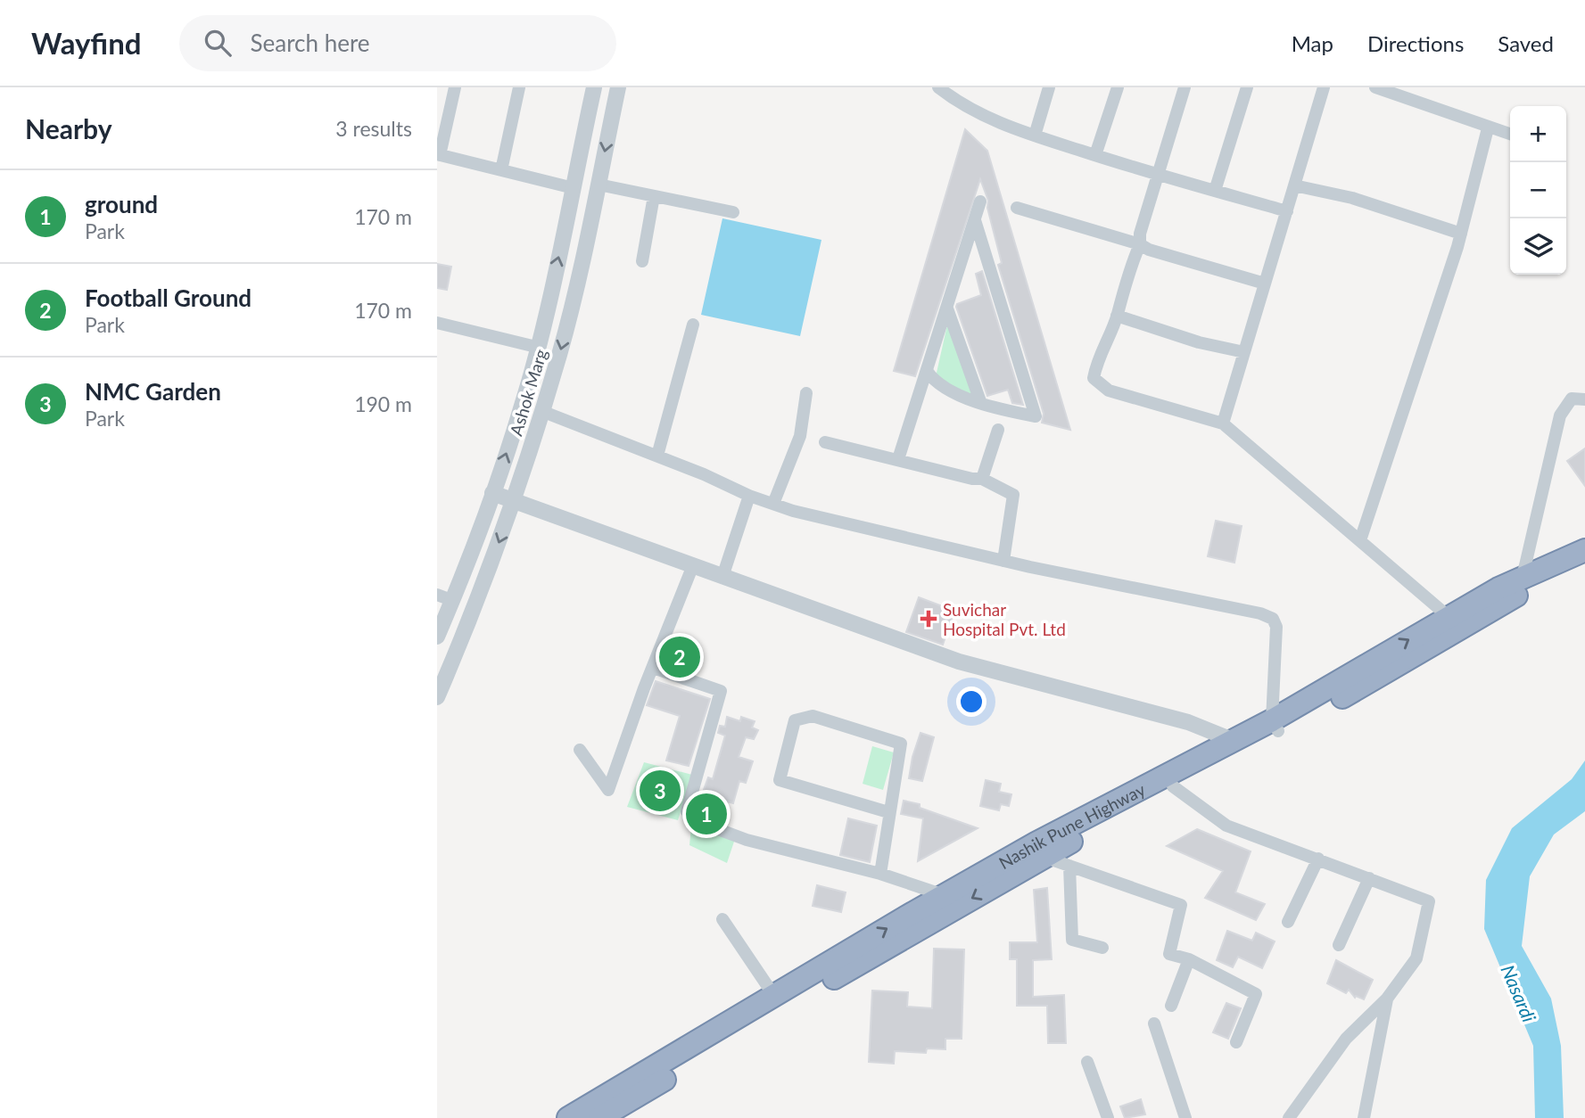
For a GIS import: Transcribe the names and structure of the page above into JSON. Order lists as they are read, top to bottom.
{
  "streets": {
    "highway": ["Nashik Pune Highway"],
    "street": ["Ashok Marg"]
  },
  "water": ["Nasardi"],
  "places": {
    "health": ["Suvichar Hospital Pvt. Ltd"]
  },
  "page": {
    "header": "Wayfind",
    "search": "Search here",
    "nav": ["Map", "Directions", "Saved"],
    "heading": ["Nearby", "3 results"],
    "map_buttons": ["+", "−"],
    "list": [
      {
        "mark": "1",
        "name": "ground",
        "note": "Park",
        "value": "170 m"
      },
      {
        "mark": "2",
        "name": "Football Ground",
        "note": "Park",
        "value": "170 m"
      },
      {
        "mark": "3",
        "name": "NMC Garden",
        "note": "Park",
        "value": "190 m"
      }
    ],
    "pins": ["2", "3", "1"]
  }
}
